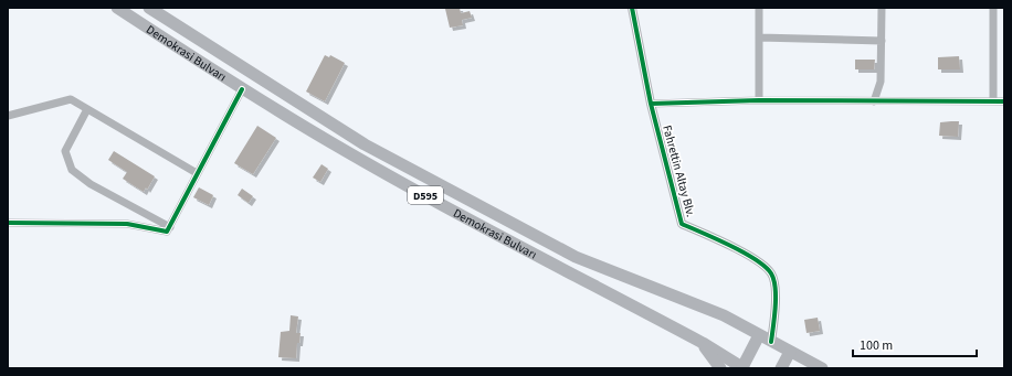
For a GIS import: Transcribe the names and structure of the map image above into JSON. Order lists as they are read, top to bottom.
{
  "streets": {
    "highway": ["Demokrasi Bulvarı", "D595"],
    "street": ["Fahrettin Altay Blv."]
  },
  "crossings": [
    ["Demokrasi Bulvarı", "Fahrettin Altay Blv."],
    ["Demokrasi Bulvarı", "D595"],
    ["Fahrettin Altay Blv.", "D595"]
  ],
  "scale_bar": "100 m"
}
